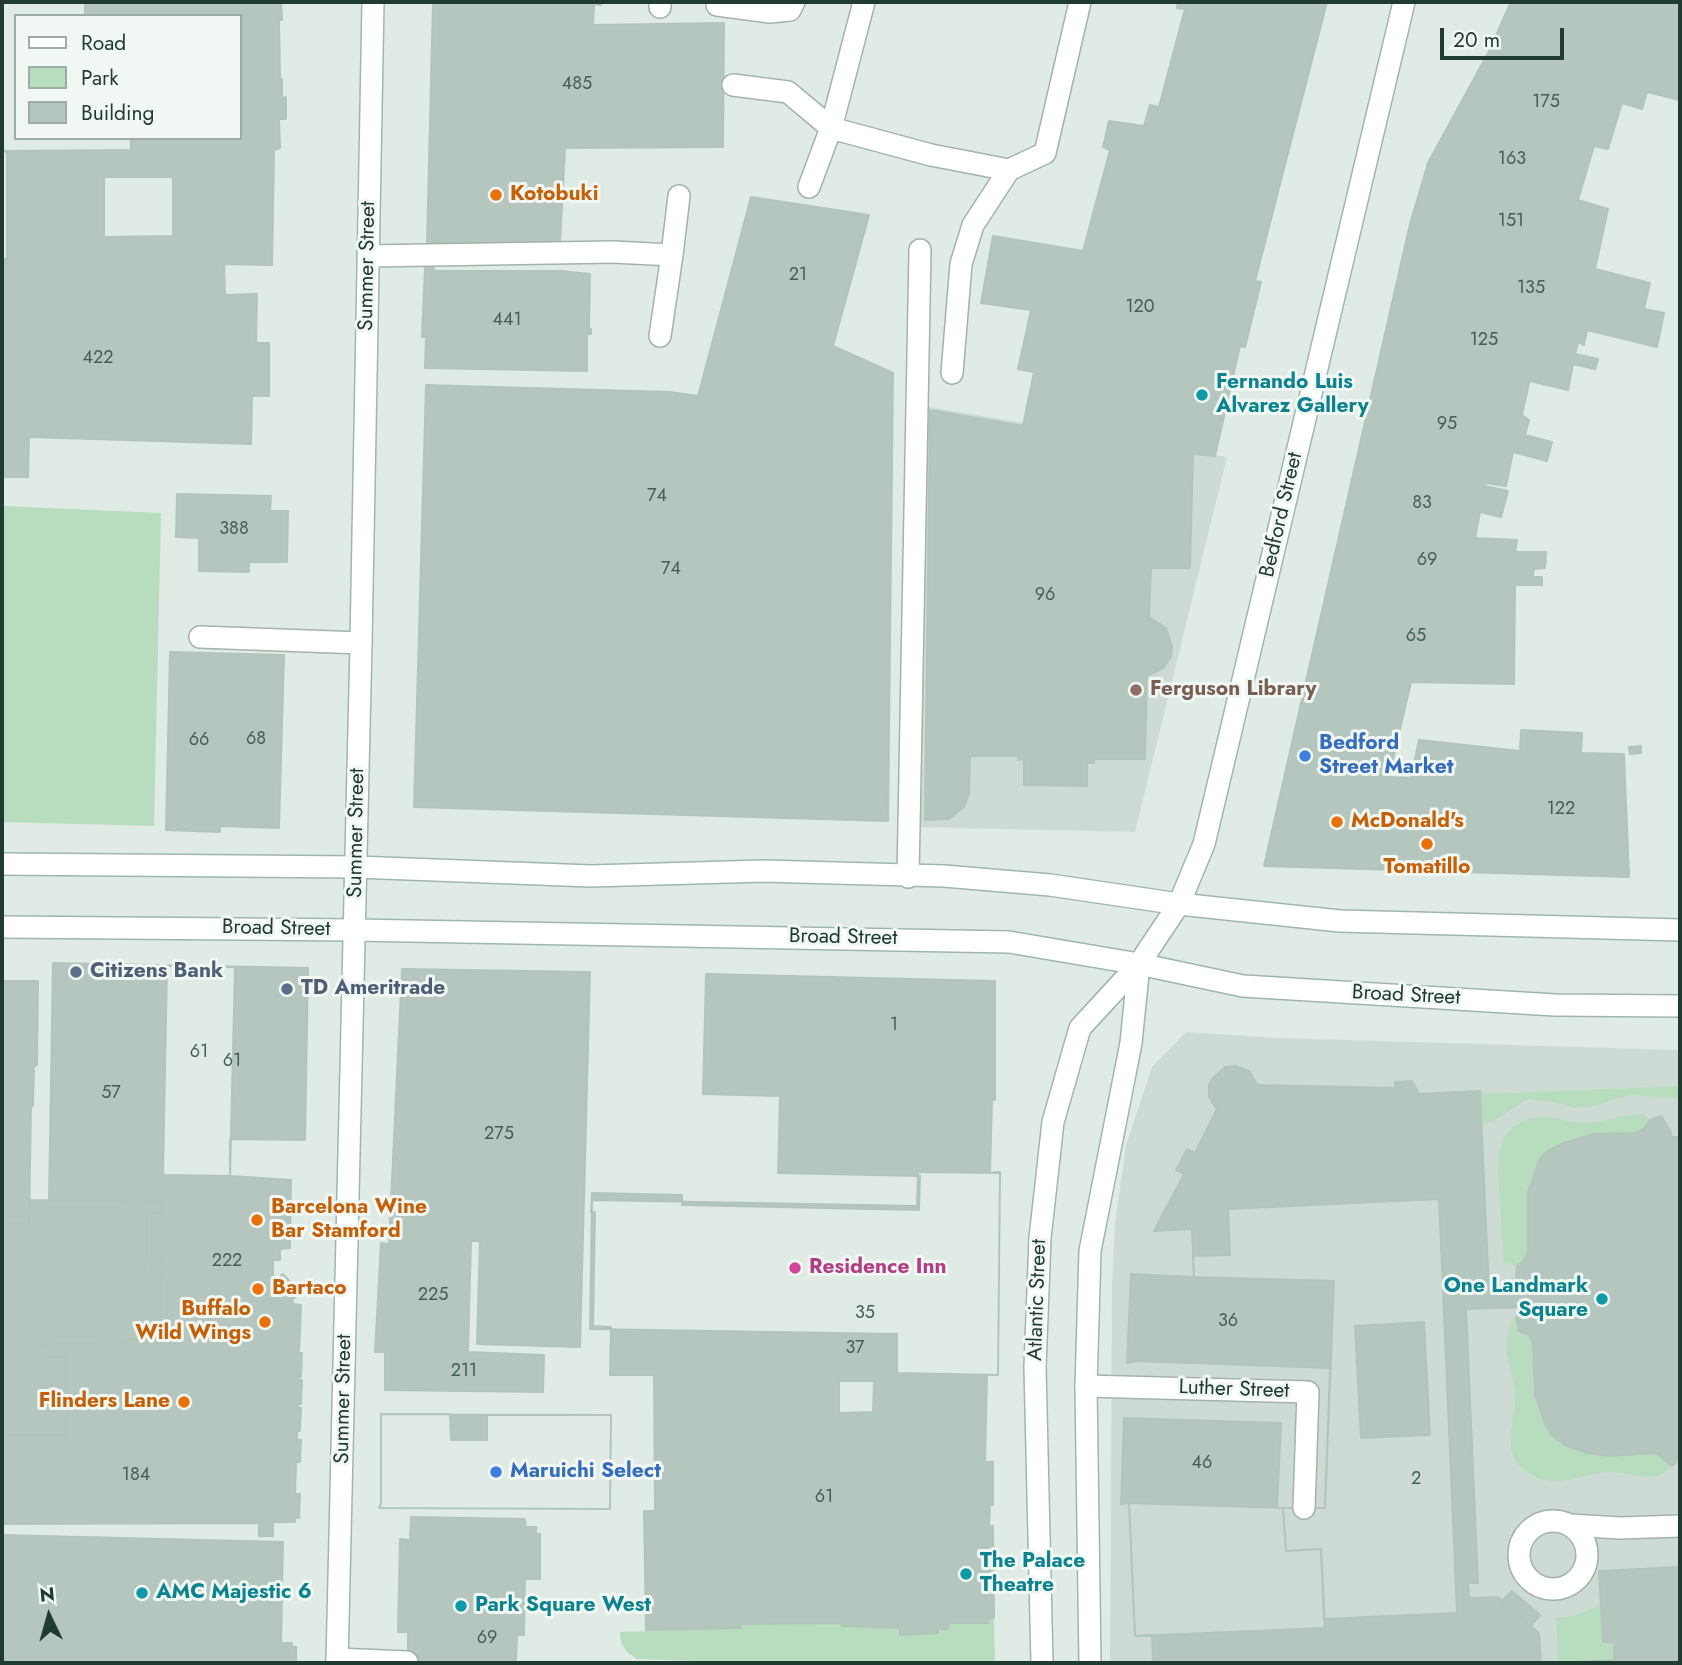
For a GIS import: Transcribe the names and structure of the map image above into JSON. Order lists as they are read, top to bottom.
{
  "streets": {
    "main road": [
      "Summer Street",
      "Bedford Street",
      "Broad Street",
      "Atlantic Street",
      "Luther Street"
    ]
  },
  "crossings": [
    ["Summer Street", "Broad Street"],
    ["Bedford Street", "Atlantic Street"],
    ["Broad Street", "Atlantic Street"],
    ["Atlantic Street", "Luther Street"]
  ],
  "places": [
    "Kotobuki",
    "Fernando Luis Alvarez Gallery",
    "Ferguson Library",
    "Bedford Street Market",
    "McDonald's",
    "Tomatillo",
    "Citizens Bank",
    "TD Ameritrade",
    "Barcelona Wine Bar Stamford",
    "Residence Inn",
    "Bartaco",
    "One Landmark Square",
    "Buffalo Wild Wings",
    "Flinders Lane",
    "Maruichi Select",
    "The Palace Theatre",
    "AMC Majestic 6",
    "Park Square West"
  ],
  "house_numbers": [
    "485",
    "175",
    "163",
    "151",
    "21",
    "135",
    "120",
    "441",
    "125",
    "422",
    "95",
    "74",
    "83",
    "388",
    "69",
    "74",
    "96",
    "65",
    "68",
    "66",
    "122",
    "1",
    "61",
    "61",
    "57",
    "275",
    "222",
    "225",
    "35",
    "36",
    "37",
    "211",
    "46",
    "184",
    "2",
    "61",
    "69"
  ],
  "legend": ["Road", "Park", "Building"],
  "scale_bar": "20 m",
  "north": "top"
}
